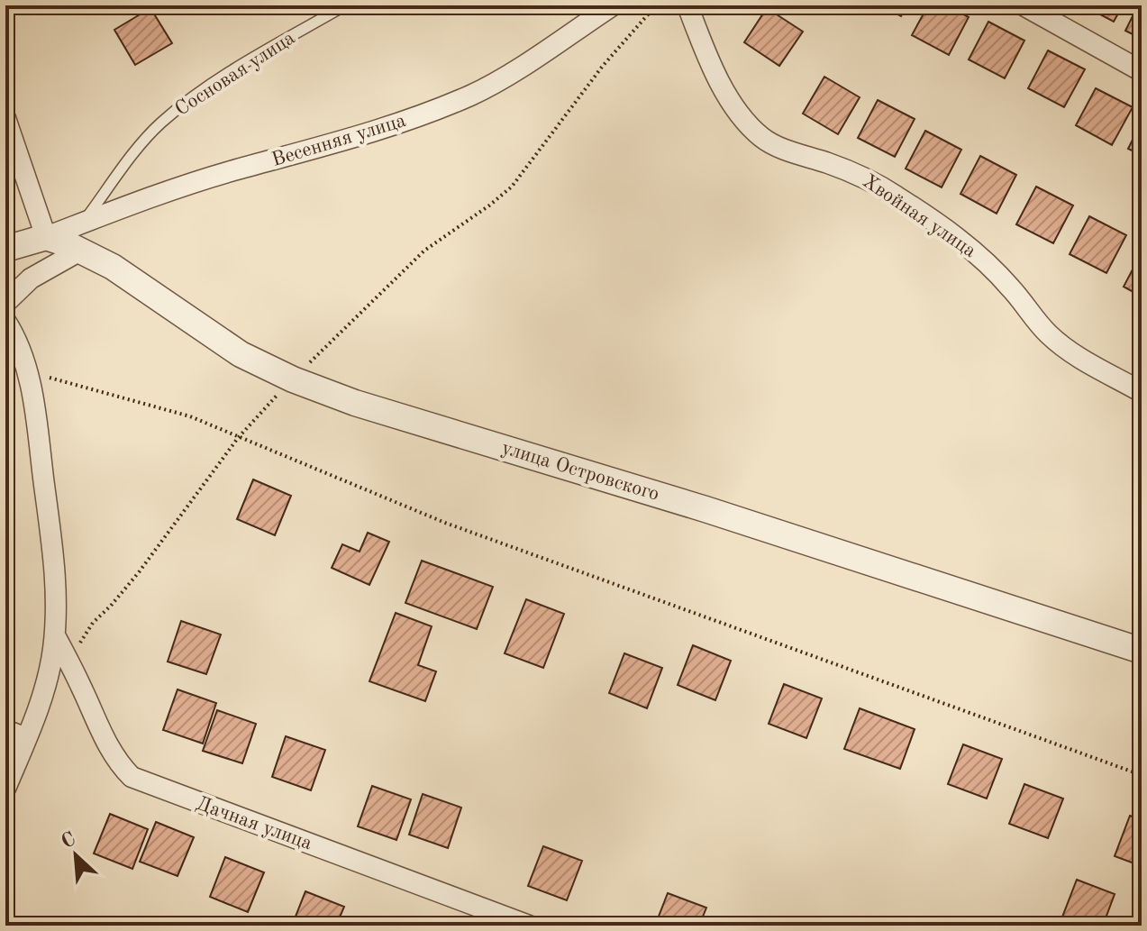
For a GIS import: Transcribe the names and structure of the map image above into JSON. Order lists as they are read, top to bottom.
{
  "streets": {
    "street": [
      "Весенняя улица",
      "Хвойная улица",
      "улица Островского",
      "Дачная улица"
    ],
    "lane": ["Сосновая улица"]
  },
  "crossings": [
    ["Сосновая улица", "Весенняя улица"],
    ["Весенняя улица", "улица Островского"]
  ],
  "north": "top left"
}
